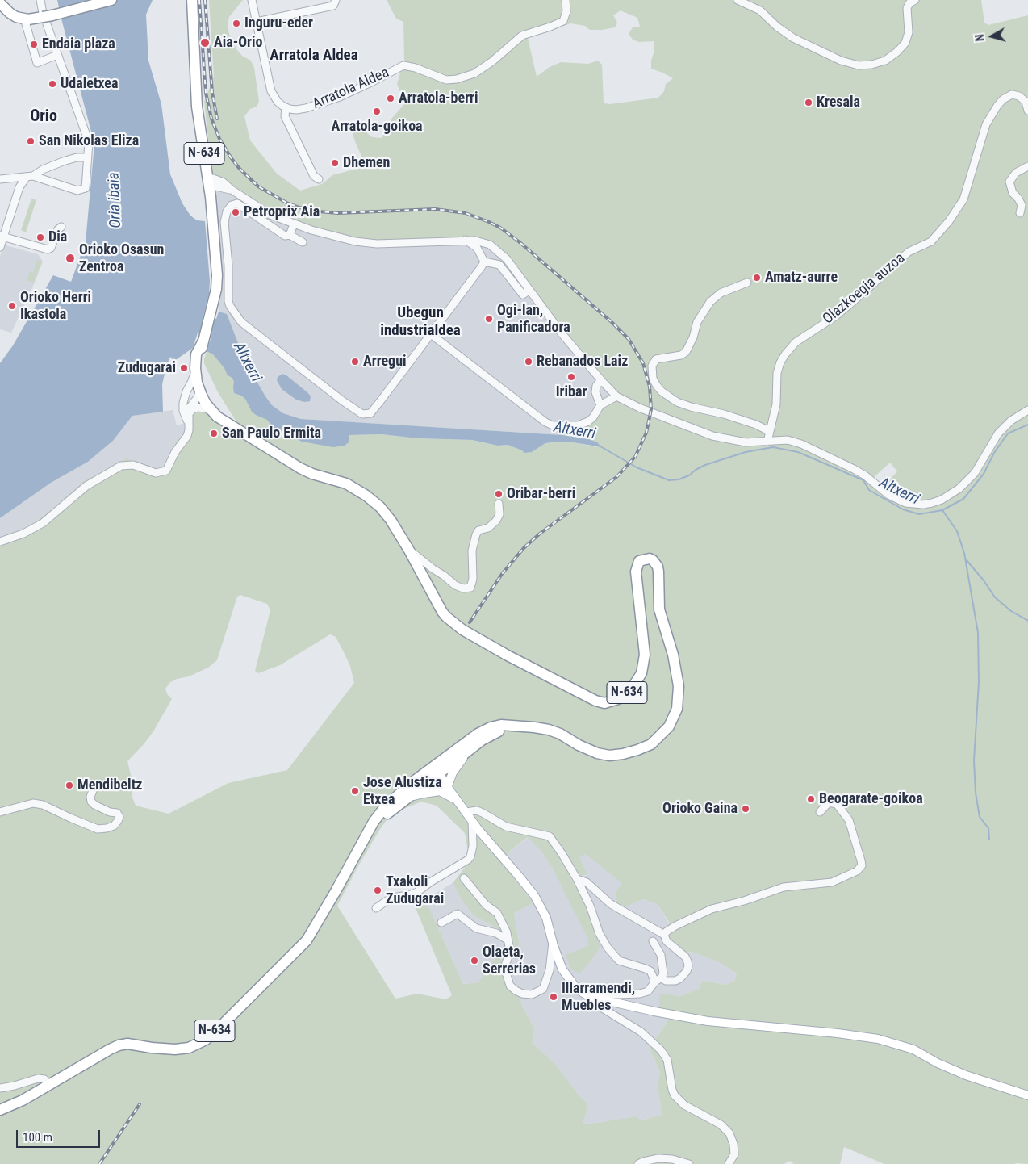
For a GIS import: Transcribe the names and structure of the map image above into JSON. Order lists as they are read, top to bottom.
{
  "streets": {
    "highway": ["N-634"],
    "street": ["Arratola Aldea", "Olazkoegia auzoa"]
  },
  "districts": ["Arratola Aldea", "Orio", "Ubegun industrialdea"],
  "water": ["Oria ibaia", "Altxerri"],
  "places": [
    "Inguru-eder",
    "Aia-Orio",
    "Endaia plaza",
    "Udaletxea",
    "Arratola-berri",
    "Kresala",
    "Arratola-goikoa",
    "San Nikolas Eliza",
    "Dhemen",
    "Petroprix Aia",
    "Dia",
    "Orioko Osasun Zentroa",
    "Amatz-aurre",
    "Orioko Herri Ikastola",
    "Ogi-lan, Panificadora",
    "Arregui",
    "Rebanados Laiz",
    "Zudugarai",
    "Iribar",
    "San Paulo Ermita",
    "Oribar-berri",
    "Mendibeltz",
    "Jose Alustiza Etxea",
    "Beogarate-goikoa",
    "Orioko Gaina",
    "Txakoli Zudugarai",
    "Olaeta, Serrerias",
    "Illarramendi, Muebles"
  ],
  "scale_bar": "100 m",
  "north": "left"
}
